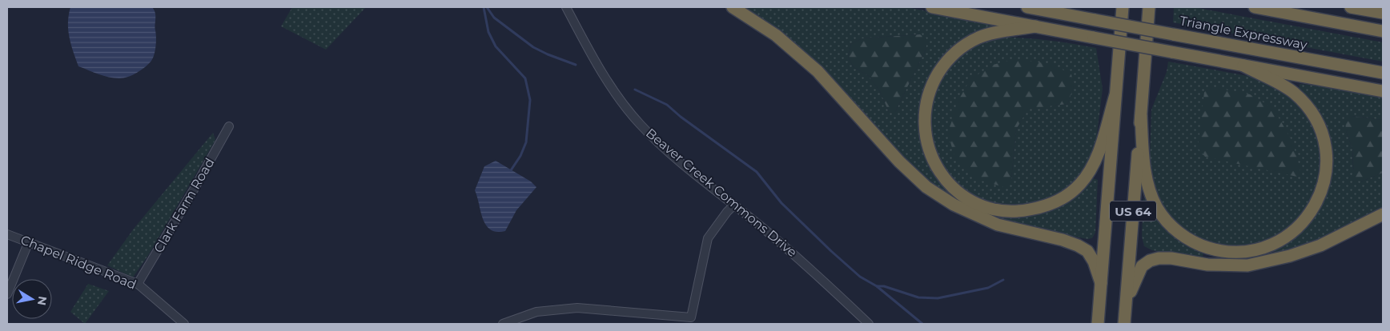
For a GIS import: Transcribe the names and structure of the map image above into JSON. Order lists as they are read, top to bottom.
{
  "streets": {
    "highway": ["Triangle Expressway", "US 64"],
    "street": ["Beaver Creek Commons Drive", "Clark Farm Road", "Chapel Ridge Road"]
  },
  "crossings": [
    ["Clark Farm Road", "Chapel Ridge Road"]
  ],
  "north": "right"
}
